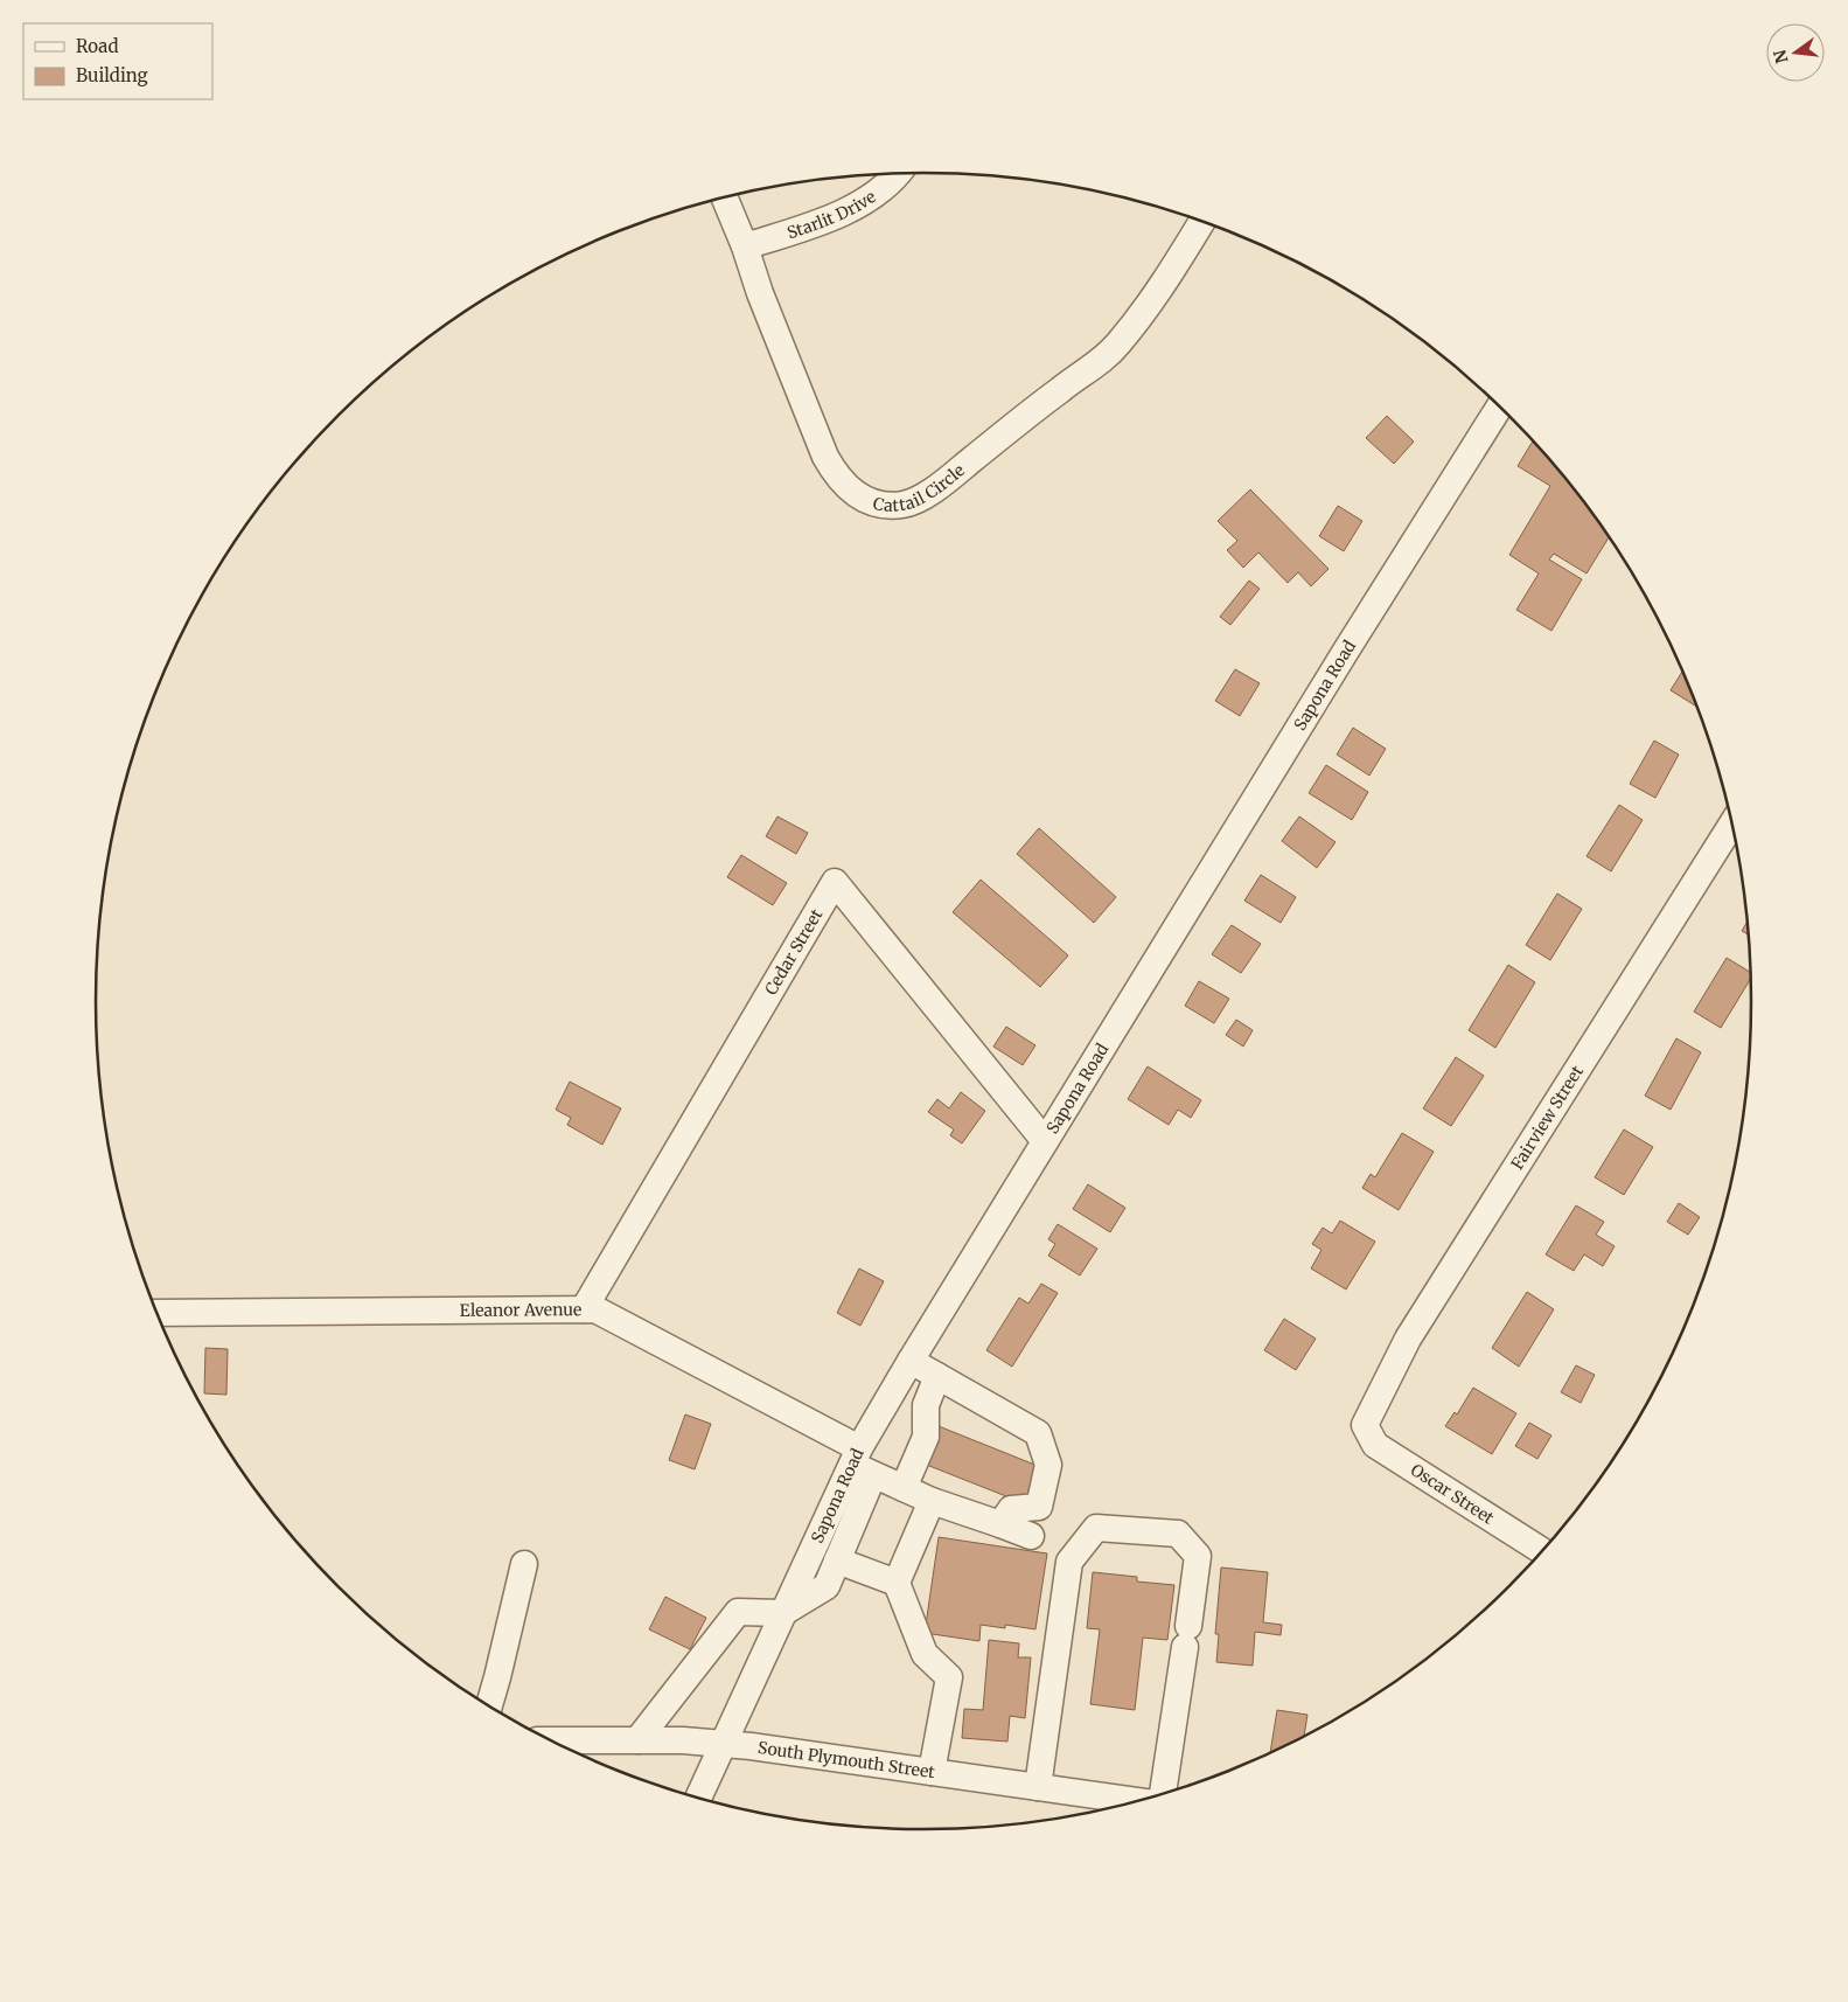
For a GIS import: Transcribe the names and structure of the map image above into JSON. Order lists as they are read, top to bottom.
{
  "streets": {
    "street": [
      "Starlit Drive",
      "Cattail Circle",
      "Sapona Road",
      "Cedar Street",
      "Fairview Street",
      "Eleanor Avenue",
      "Oscar Street",
      "South Plymouth Street"
    ]
  },
  "crossings": [
    ["Starlit Drive", "Cattail Circle"],
    ["Sapona Road", "Cedar Street"],
    ["Sapona Road", "Eleanor Avenue"],
    ["Sapona Road", "South Plymouth Street"],
    ["Cedar Street", "Eleanor Avenue"],
    ["Fairview Street", "Oscar Street"]
  ],
  "legend": ["Road", "Building"],
  "north": "left"
}
